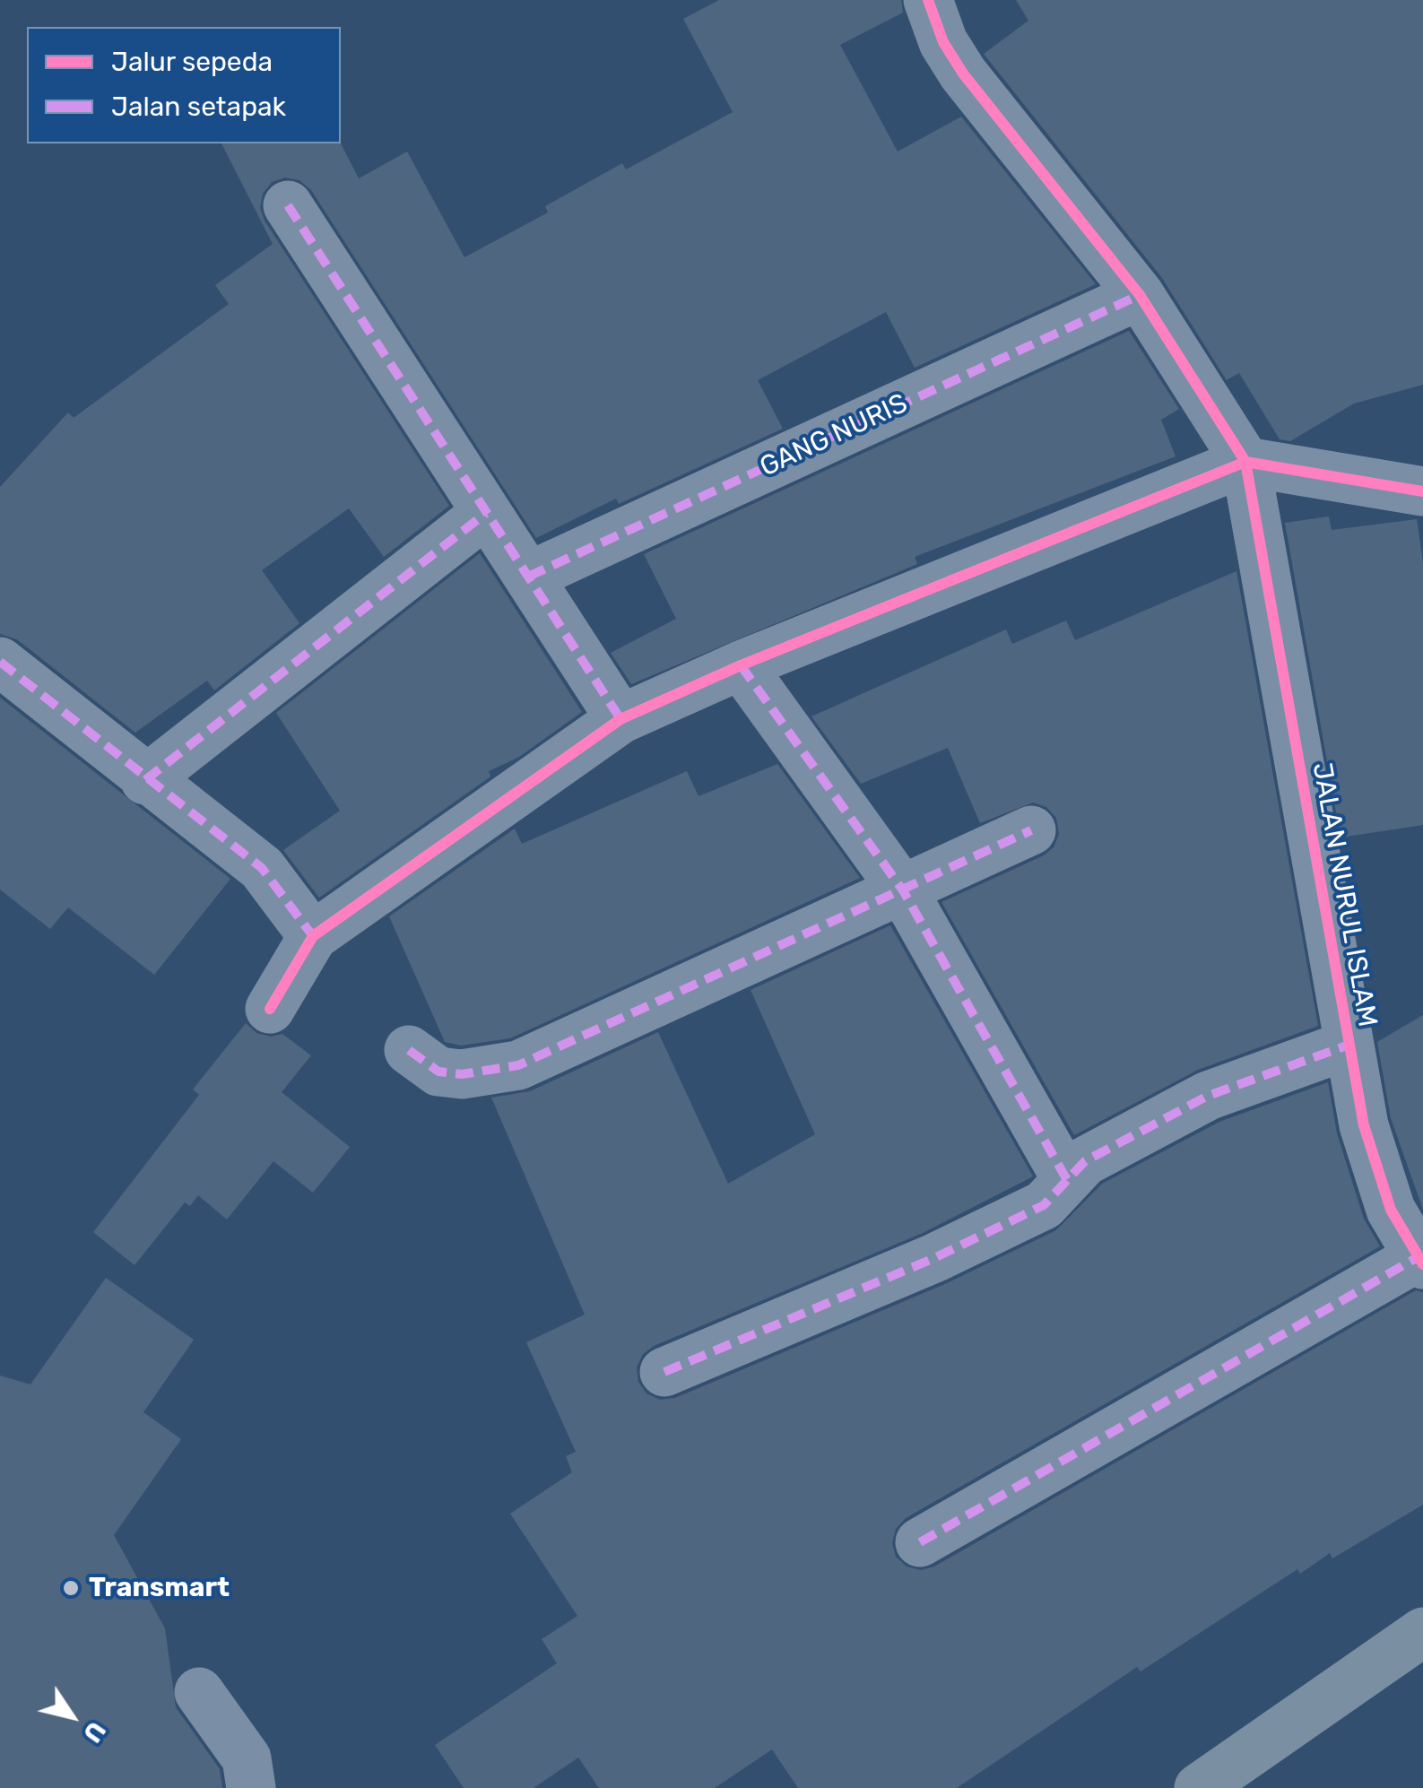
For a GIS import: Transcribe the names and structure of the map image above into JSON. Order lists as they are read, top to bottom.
{
  "streets": {
    "street": ["GANG NURIS", "JALAN NURUL ISLAM"]
  },
  "places": ["Transmart"],
  "legend": ["Jalur sepeda", "Jalan setapak"],
  "north": "bottom right"
}
